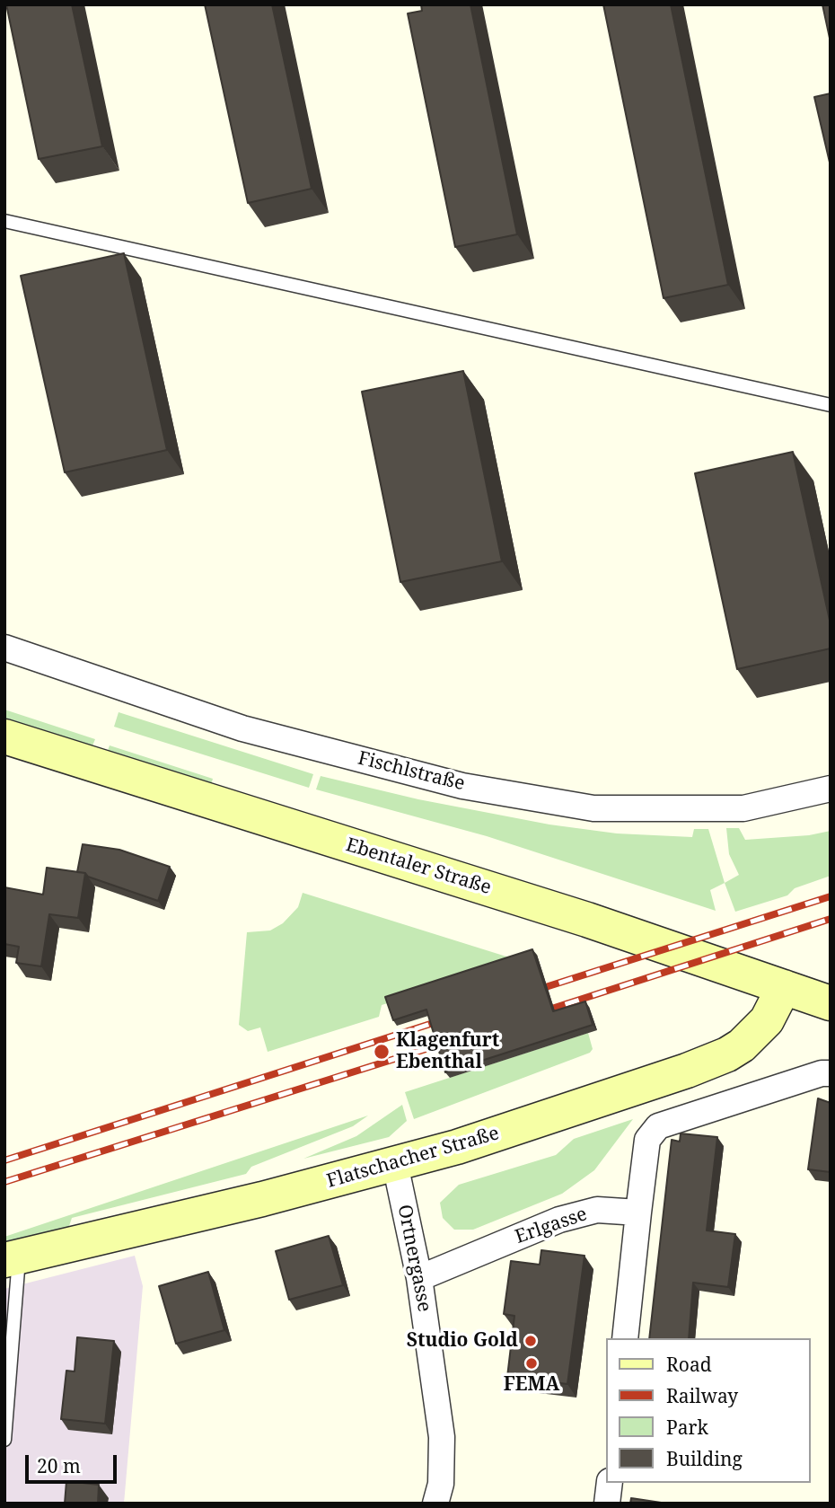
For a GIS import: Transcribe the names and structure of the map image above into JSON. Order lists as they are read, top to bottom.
{
  "streets": {
    "main road": ["Ebentaler Straße", "Flatschacher Straße"],
    "street": ["Fischlstraße", "Erlgasse", "Ortnergasse"]
  },
  "crossings": [
    ["Ebentaler Straße", "Flatschacher Straße"],
    ["Flatschacher Straße", "Ortnergasse"],
    ["Erlgasse", "Ortnergasse"]
  ],
  "places": ["Klagenfurt Ebenthal", "Studio Gold", "FEMA"],
  "legend": [
    "Road",
    "Railway",
    "Park",
    "Building"
  ],
  "scale_bar": "20 m"
}
